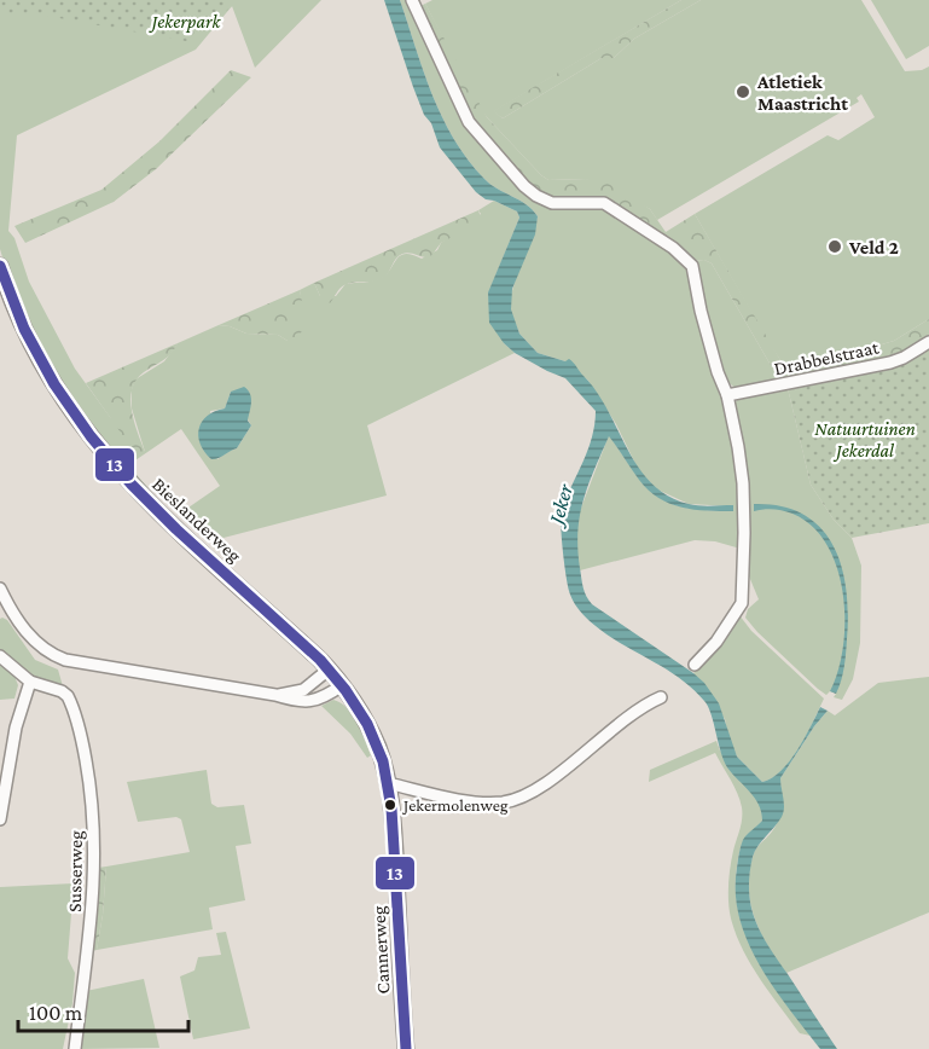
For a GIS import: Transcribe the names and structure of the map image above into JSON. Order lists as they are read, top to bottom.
{
  "streets": {
    "main road": ["Bieslanderweg", "Cannerweg"],
    "street": ["Drabbelstraat", "Susserweg"]
  },
  "crossings": [
    ["Bieslanderweg", "Cannerweg"]
  ],
  "water": ["Jeker"],
  "parks": ["Jekerpark", "Natuurtuinen Jekerdal"],
  "places": ["Atletiek Maastricht", "Veld 2", "Jekermolenweg"],
  "lines": ["transit line 13"],
  "scale_bar": "100 m"
}
